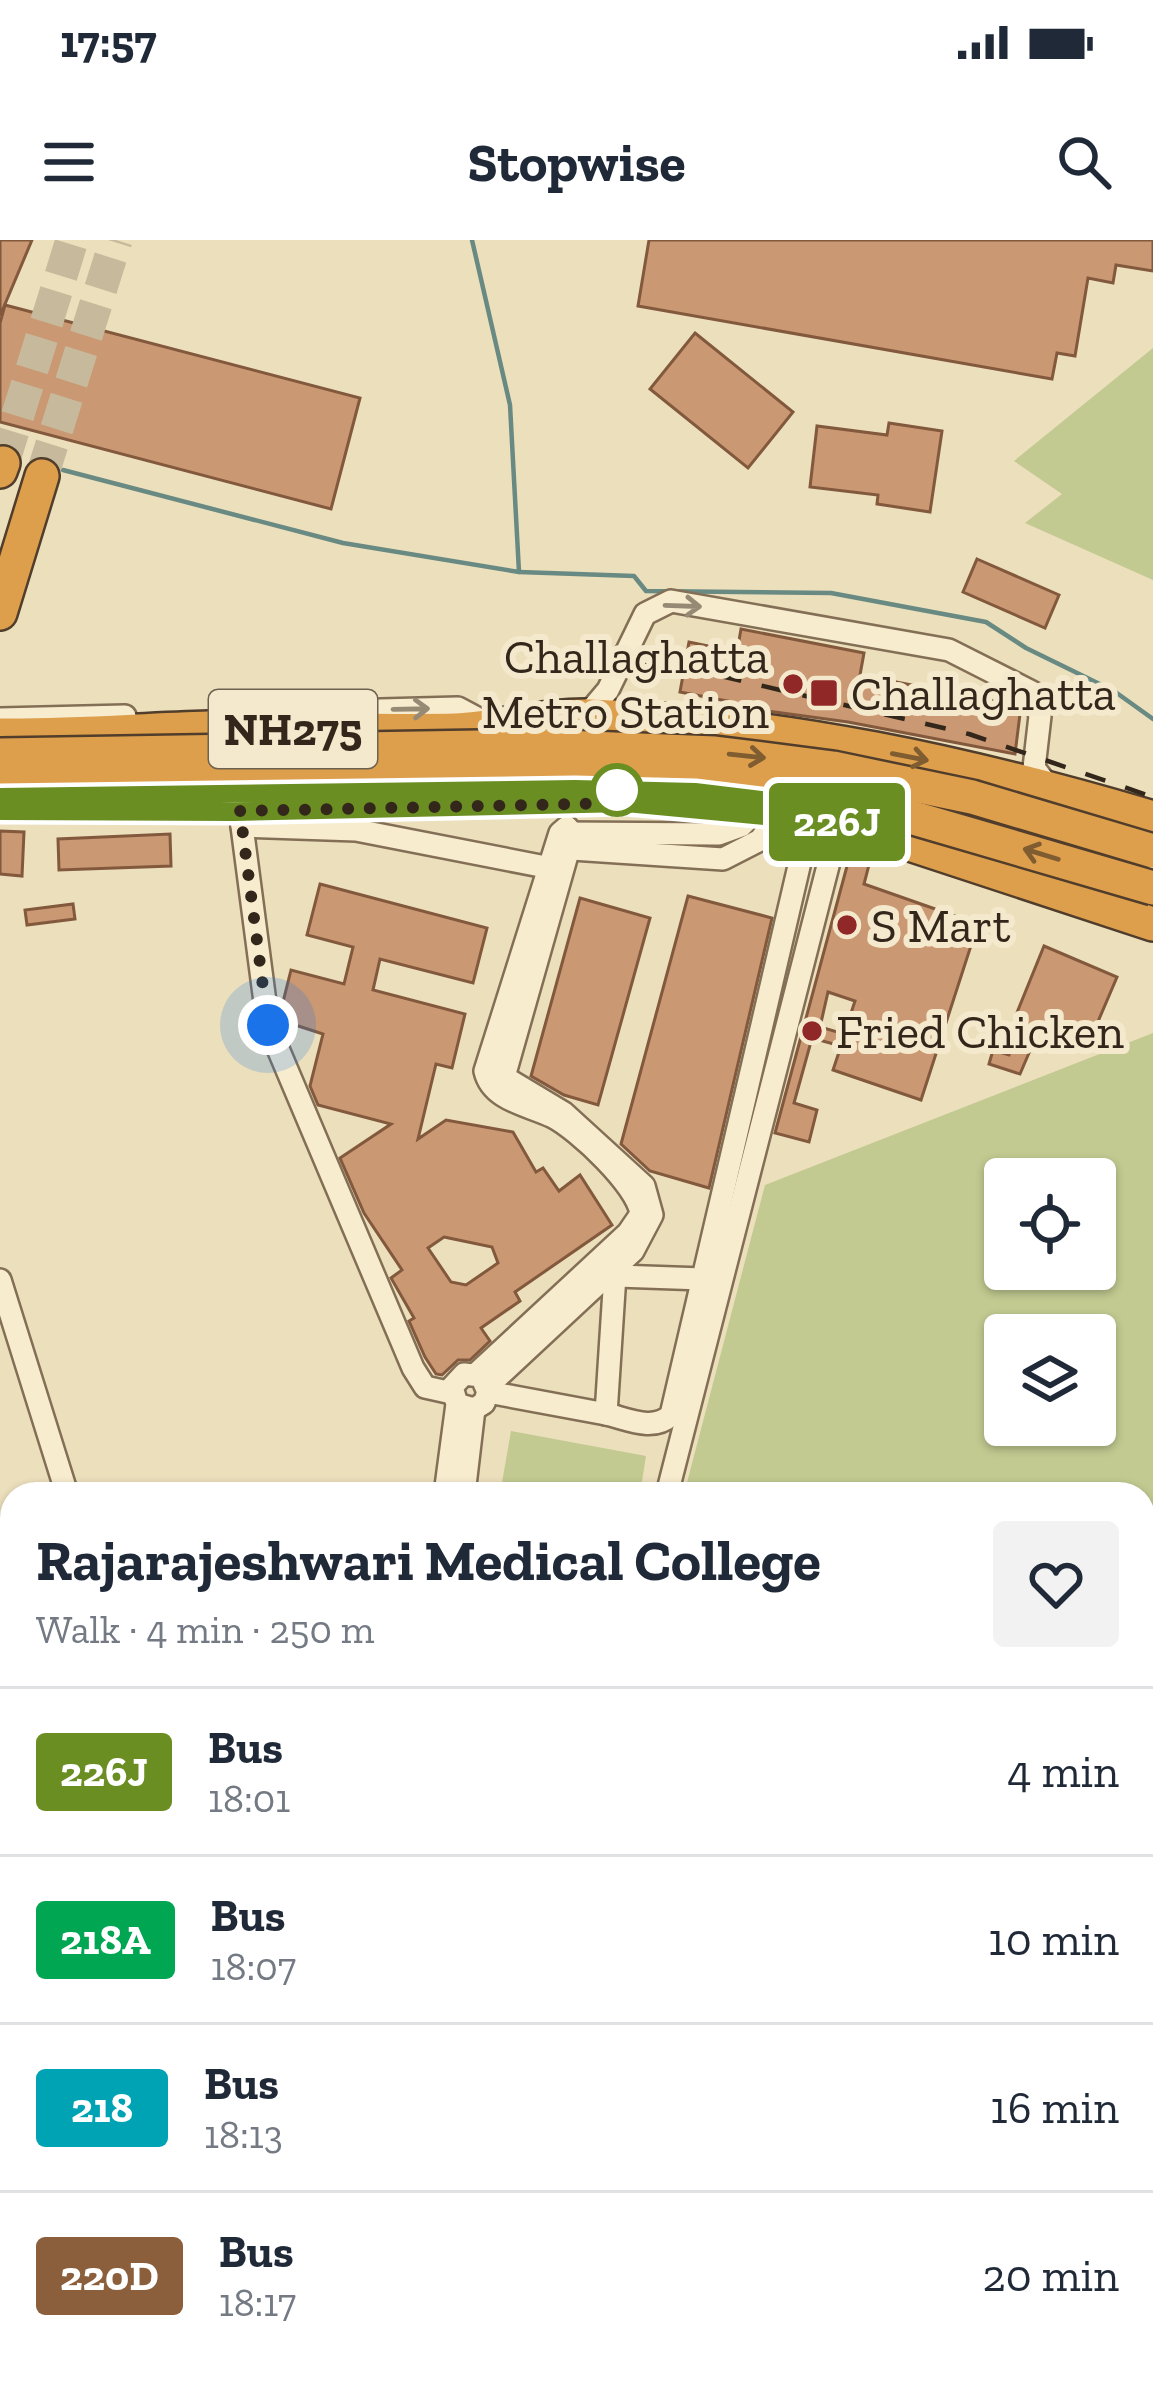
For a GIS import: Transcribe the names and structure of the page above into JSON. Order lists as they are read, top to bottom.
{
  "streets": {
    "highway": ["NH275"]
  },
  "places": {
    "other": ["Challaghatta Metro Station", "S Mart", "Fried Chicken"],
    "transit": ["Challaghatta"]
  },
  "lines": ["bus line 226J"],
  "page": {
    "status": "17:57",
    "header": "Stopwise",
    "on_map": "226J",
    "heading": ["Rajarajeshwari Medical College", "Walk · 4 min · 250 m"],
    "list": [
      {
        "mark": "226J",
        "name": "Bus",
        "note": "18:01",
        "value": "4 min"
      },
      {
        "mark": "218A",
        "name": "Bus",
        "note": "18:07",
        "value": "10 min"
      },
      {
        "mark": "218",
        "name": "Bus",
        "note": "18:13",
        "value": "16 min"
      },
      {
        "mark": "220D",
        "name": "Bus",
        "note": "18:17",
        "value": "20 min"
      }
    ]
  }
}
